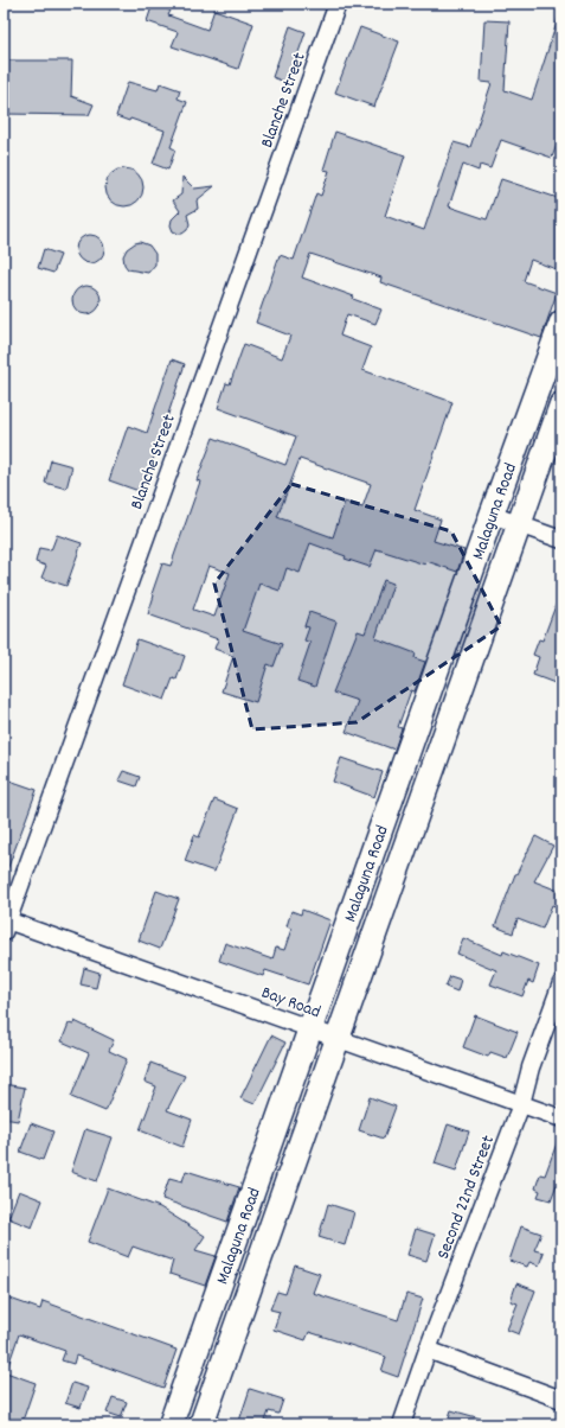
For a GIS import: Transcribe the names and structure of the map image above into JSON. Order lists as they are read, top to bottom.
{
  "streets": {
    "street": [
      "Blanche Street",
      "Malaguna Road",
      "Bay Road",
      "Second 22nd Street"
    ]
  },
  "crossings": [
    ["Blanche Street", "Bay Road"],
    ["Malaguna Road", "Bay Road"],
    ["Bay Road", "Second 22nd Street"]
  ]
}
